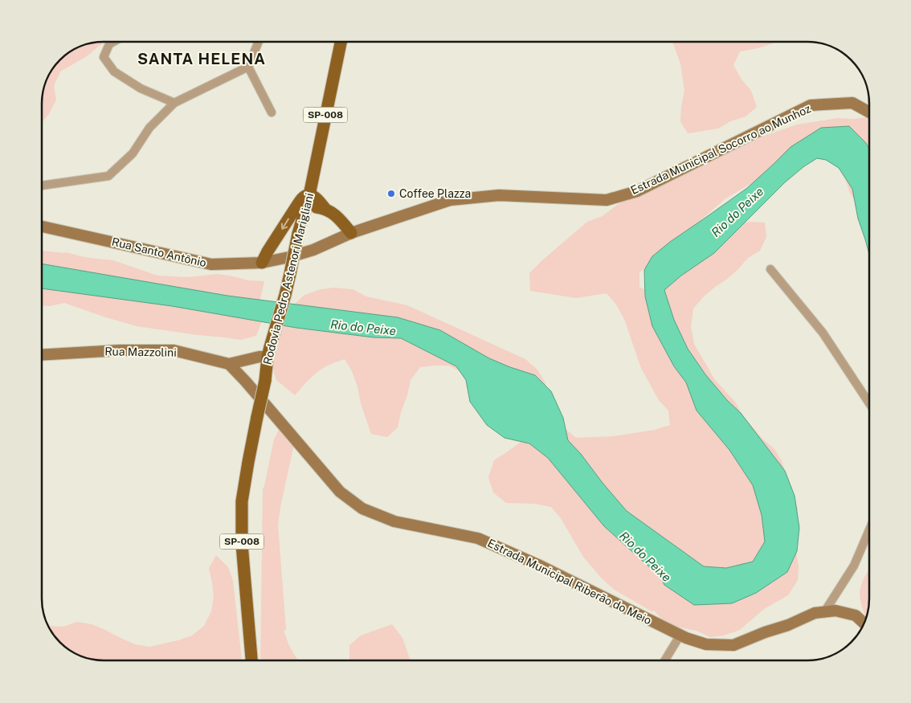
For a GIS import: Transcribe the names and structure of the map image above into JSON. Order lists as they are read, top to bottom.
{
  "streets": {
    "main road": ["SP-008", "Rodovia Pedro Astenori Marigliani"],
    "street": [
      "Estrada Municipal Socorro ao Munhoz",
      "Rua Santo Antônio",
      "Rua Mazzolini",
      "Estrada Municipal Riberão do Meio"
    ]
  },
  "crossings": [
    ["Estrada Municipal Socorro ao Munhoz", "Rua Santo Antônio"],
    ["Rodovia Pedro Astenori Marigliani", "Rua Mazzolini"],
    ["Rua Mazzolini", "Estrada Municipal Riberão do Meio"]
  ],
  "districts": ["SANTA HELENA"],
  "water": ["Rio do Peixe"],
  "places": ["Coffee Plazza"]
}
